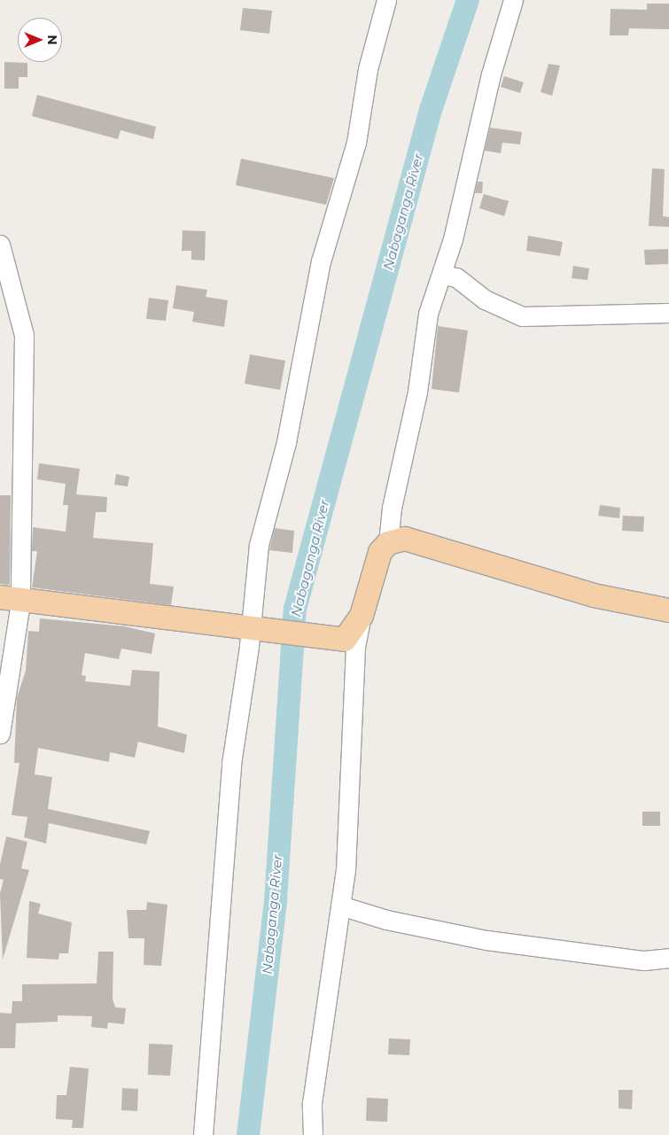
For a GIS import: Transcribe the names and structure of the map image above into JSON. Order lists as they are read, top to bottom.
{
  "water": ["Nabaganga River"],
  "north": "right"
}
